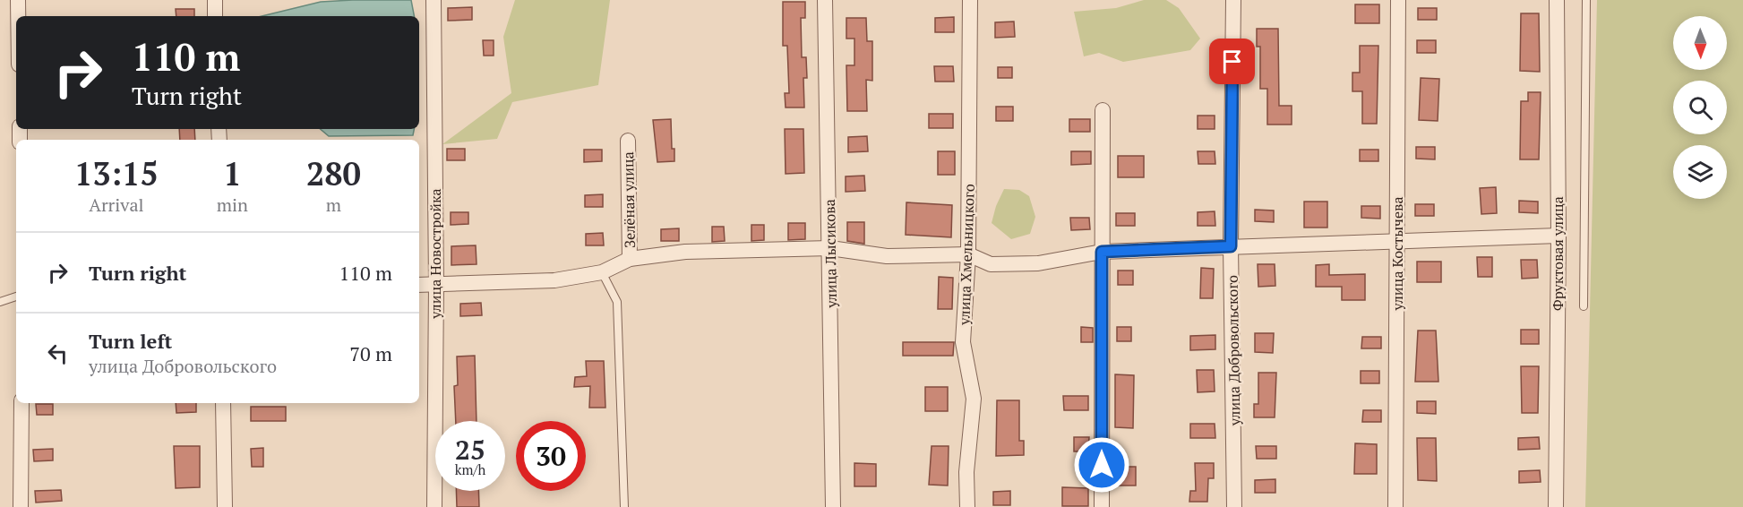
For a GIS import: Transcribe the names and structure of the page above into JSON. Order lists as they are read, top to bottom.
{
  "streets": {
    "street": [
      "Зелёная улица",
      "улица Новостройка",
      "улица Лысикова",
      "улица Костычева",
      "Фруктовая улица",
      "улица Хмельницкого",
      "улица Добровольского"
    ]
  },
  "north": "bottom",
  "page": {
    "turn": ["110 m", "Turn right"],
    "eta": [
      "13:15",
      "Arrival",
      "1",
      "min",
      "280",
      "m"
    ],
    "list": [
      {
        "name": "Turn right",
        "value": "110 m"
      },
      {
        "name": "Turn left",
        "note": "улица Добровольского",
        "value": "70 m"
      }
    ],
    "speed": "25 km/h",
    "limit": "30"
  }
}
